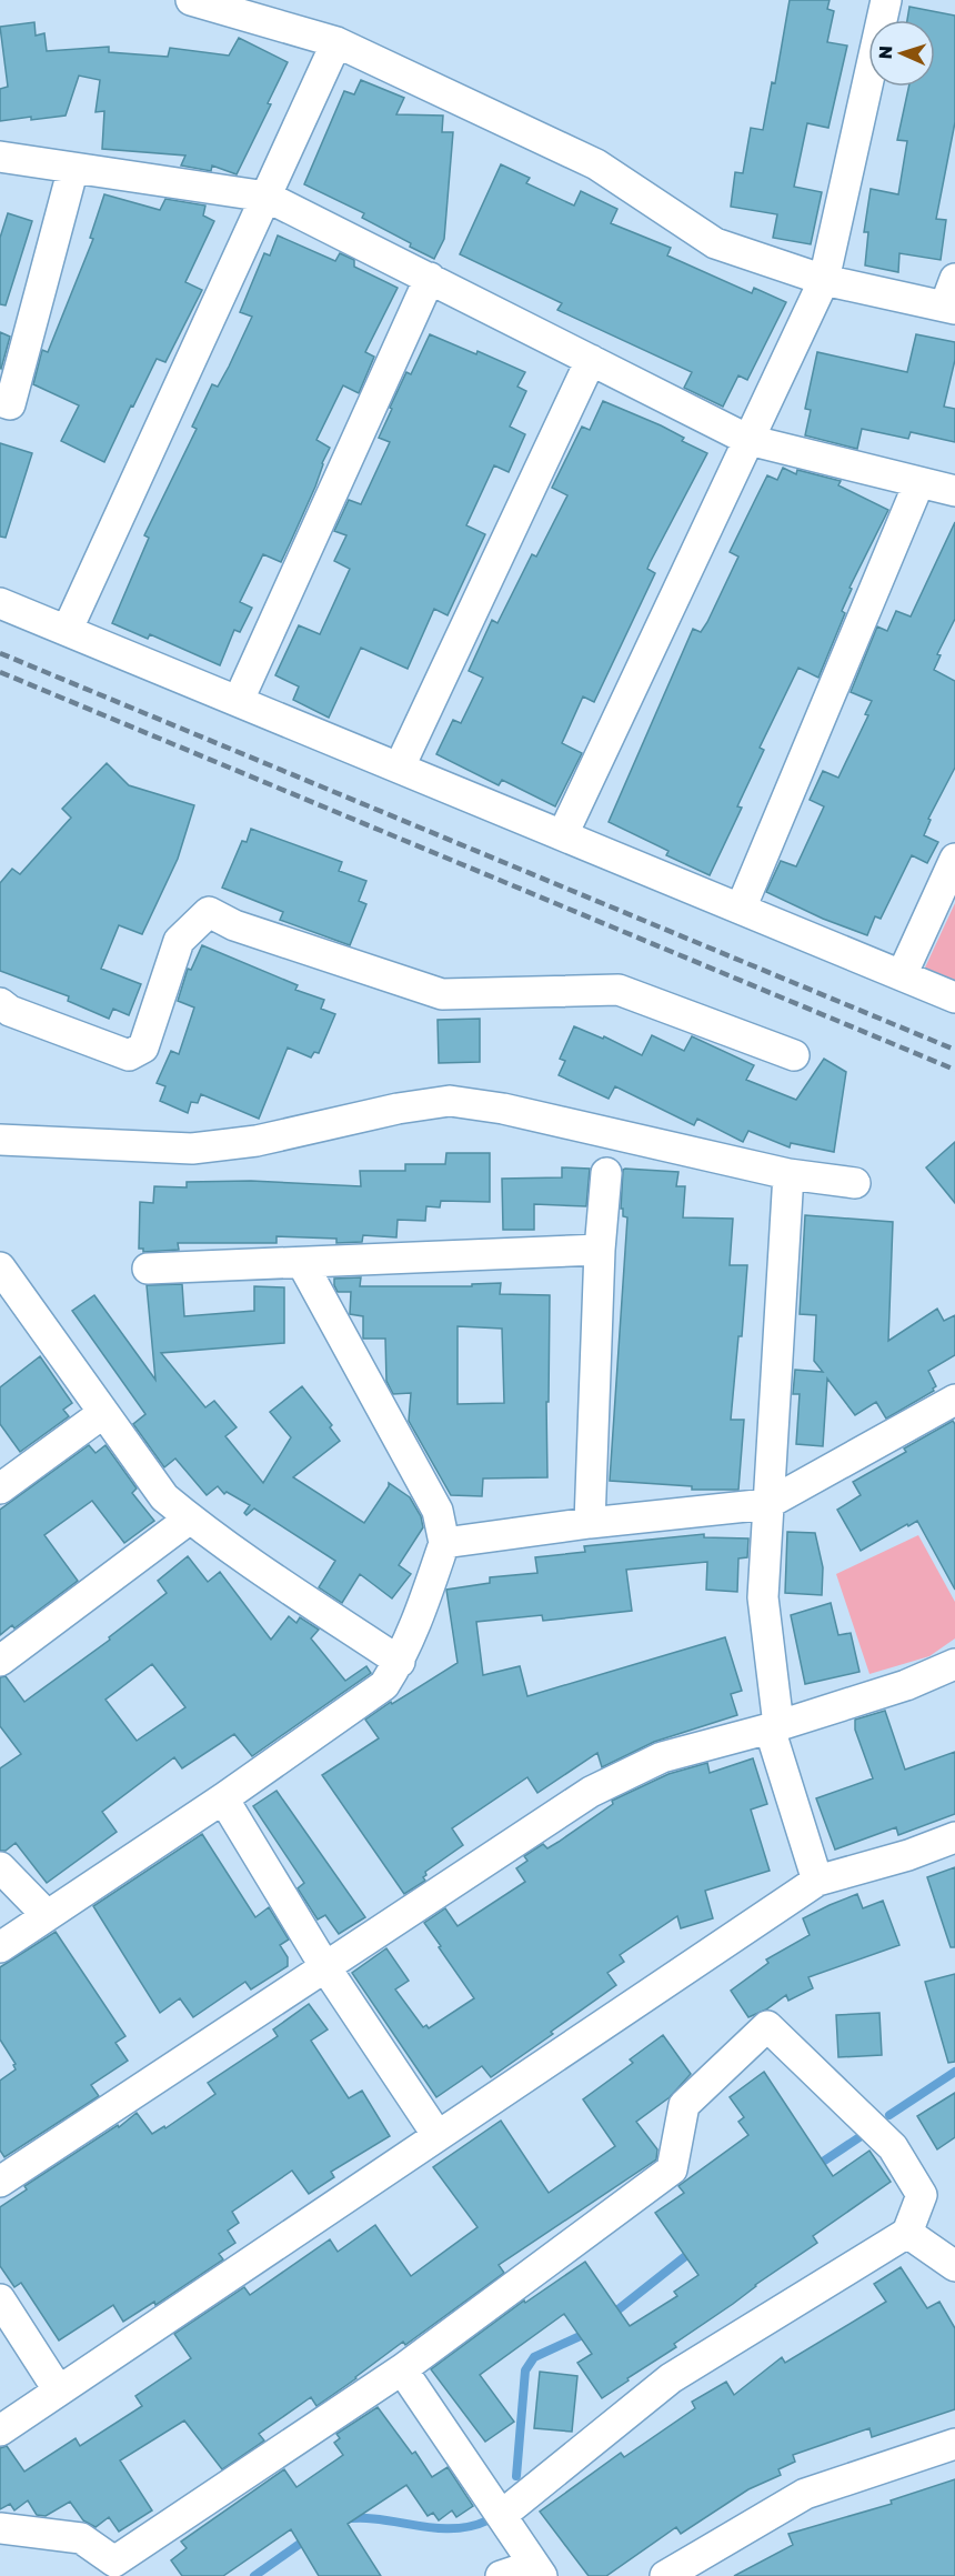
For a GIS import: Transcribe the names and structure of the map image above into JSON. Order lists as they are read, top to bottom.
{
  "north": "left"
}
